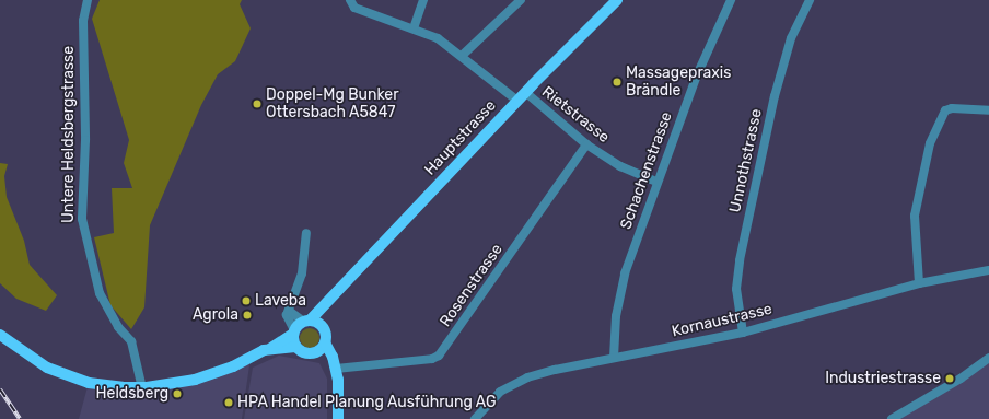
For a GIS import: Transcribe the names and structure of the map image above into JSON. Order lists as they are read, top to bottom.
{
  "streets": {
    "main road": ["Hauptstrasse"],
    "street": [
      "Rietstrasse",
      "Untere Heldsbergstrasse",
      "Unnothstrasse",
      "Schachenstrasse",
      "Rosenstrasse",
      "Kornaustrasse"
    ]
  },
  "crossings": [
    ["Rietstrasse", "Hauptstrasse"],
    ["Rietstrasse", "Schachenstrasse"],
    ["Rietstrasse", "Rosenstrasse"],
    ["Unnothstrasse", "Kornaustrasse"],
    ["Schachenstrasse", "Kornaustrasse"]
  ],
  "places": [
    "Massagepraxis Brändle",
    "Doppel-Mg Bunker Ottersbach A5847",
    "Laveba",
    "Agrola",
    "Industriestrasse",
    "Heldsberg",
    "HPA Handel Planung Ausführung AG"
  ]
}
